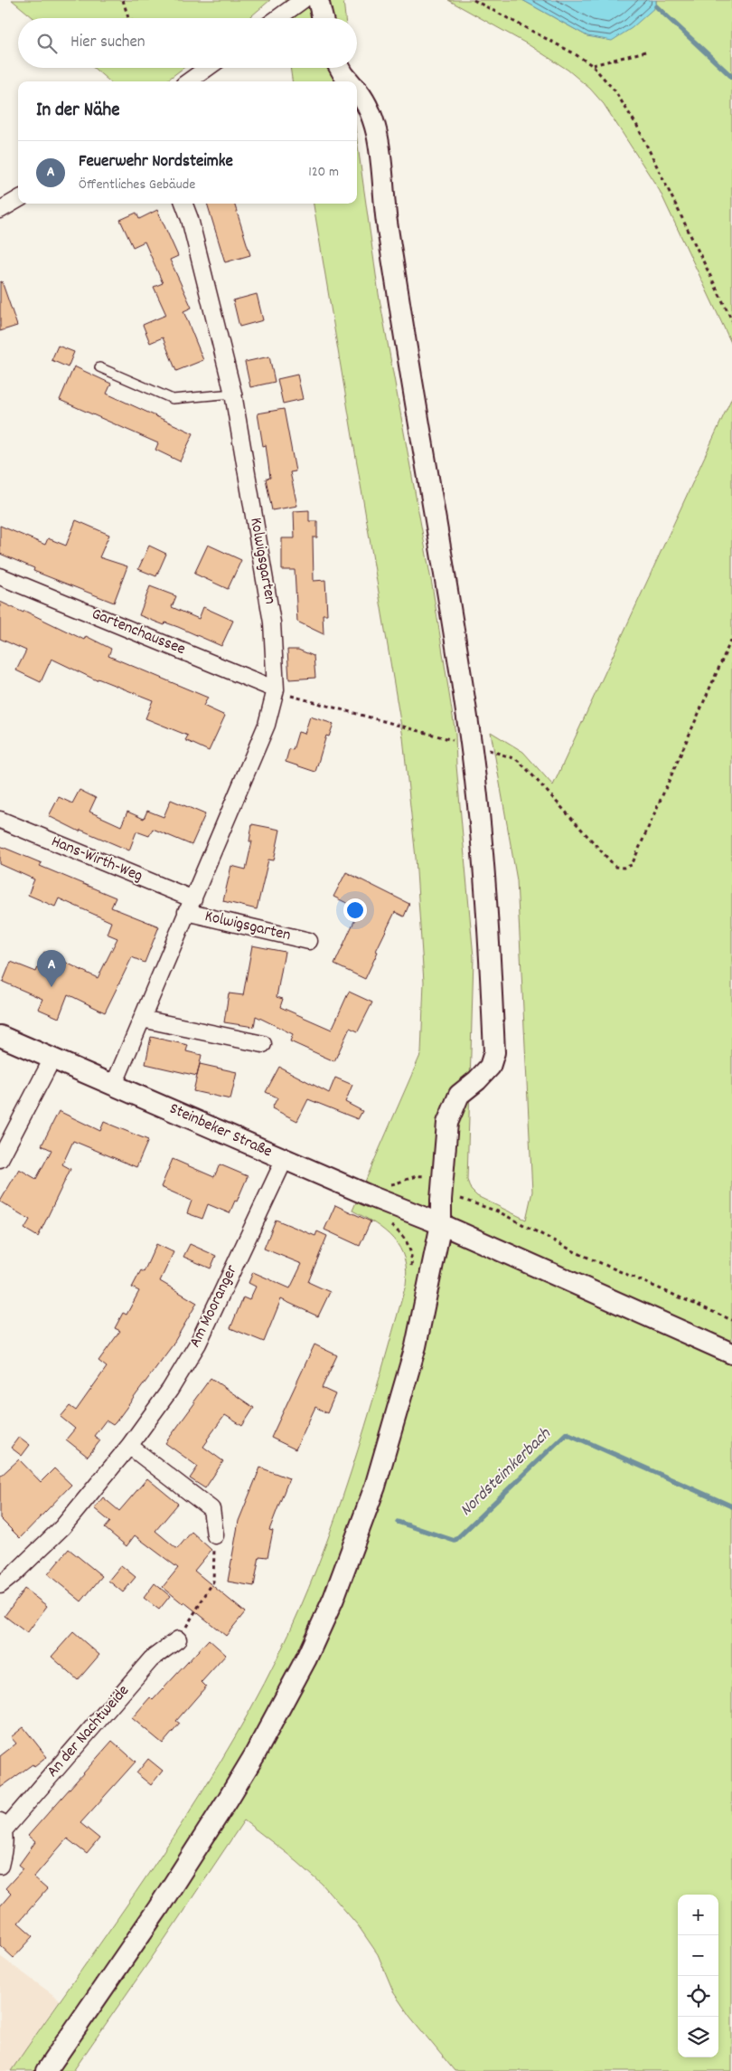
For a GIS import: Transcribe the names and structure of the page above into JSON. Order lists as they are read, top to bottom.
{
  "streets": {
    "street": [
      "Kolwigsgarten",
      "Gartenchaussee",
      "Hans-Wirth-Weg",
      "Steinbeker Straße",
      "Am Mooranger",
      "An der Nachtweide"
    ]
  },
  "crossings": [
    ["Kolwigsgarten", "Gartenchaussee"],
    ["Kolwigsgarten", "Hans-Wirth-Weg"],
    ["Kolwigsgarten", "Steinbeker Straße"],
    ["Steinbeker Straße", "Am Mooranger"]
  ],
  "water": ["Nordsteimkerbach"],
  "page": {
    "search": "Hier suchen",
    "heading": "In der Nähe",
    "list": [
      {
        "mark": "A",
        "name": "Feuerwehr Nordsteimke",
        "note": "Öffentliches Gebäude",
        "value": "120 m"
      }
    ],
    "pins": "A",
    "map_buttons": ["+", "−"]
  }
}
